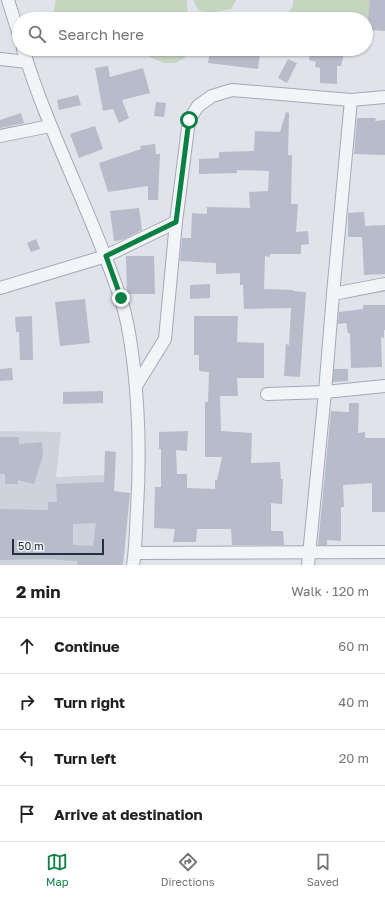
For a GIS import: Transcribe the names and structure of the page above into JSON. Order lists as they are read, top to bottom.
{
  "scale_bar": "50 m",
  "page": {
    "search": "Search here",
    "scale": "50 m",
    "heading": ["2 min", "Walk · 120 m"],
    "list": [
      ["Continue", "60 m"],
      ["Turn right", "40 m"],
      ["Turn left", "20 m"],
      "Arrive at destination"
    ],
    "nav": ["Map", "Directions", "Saved"]
  }
}
